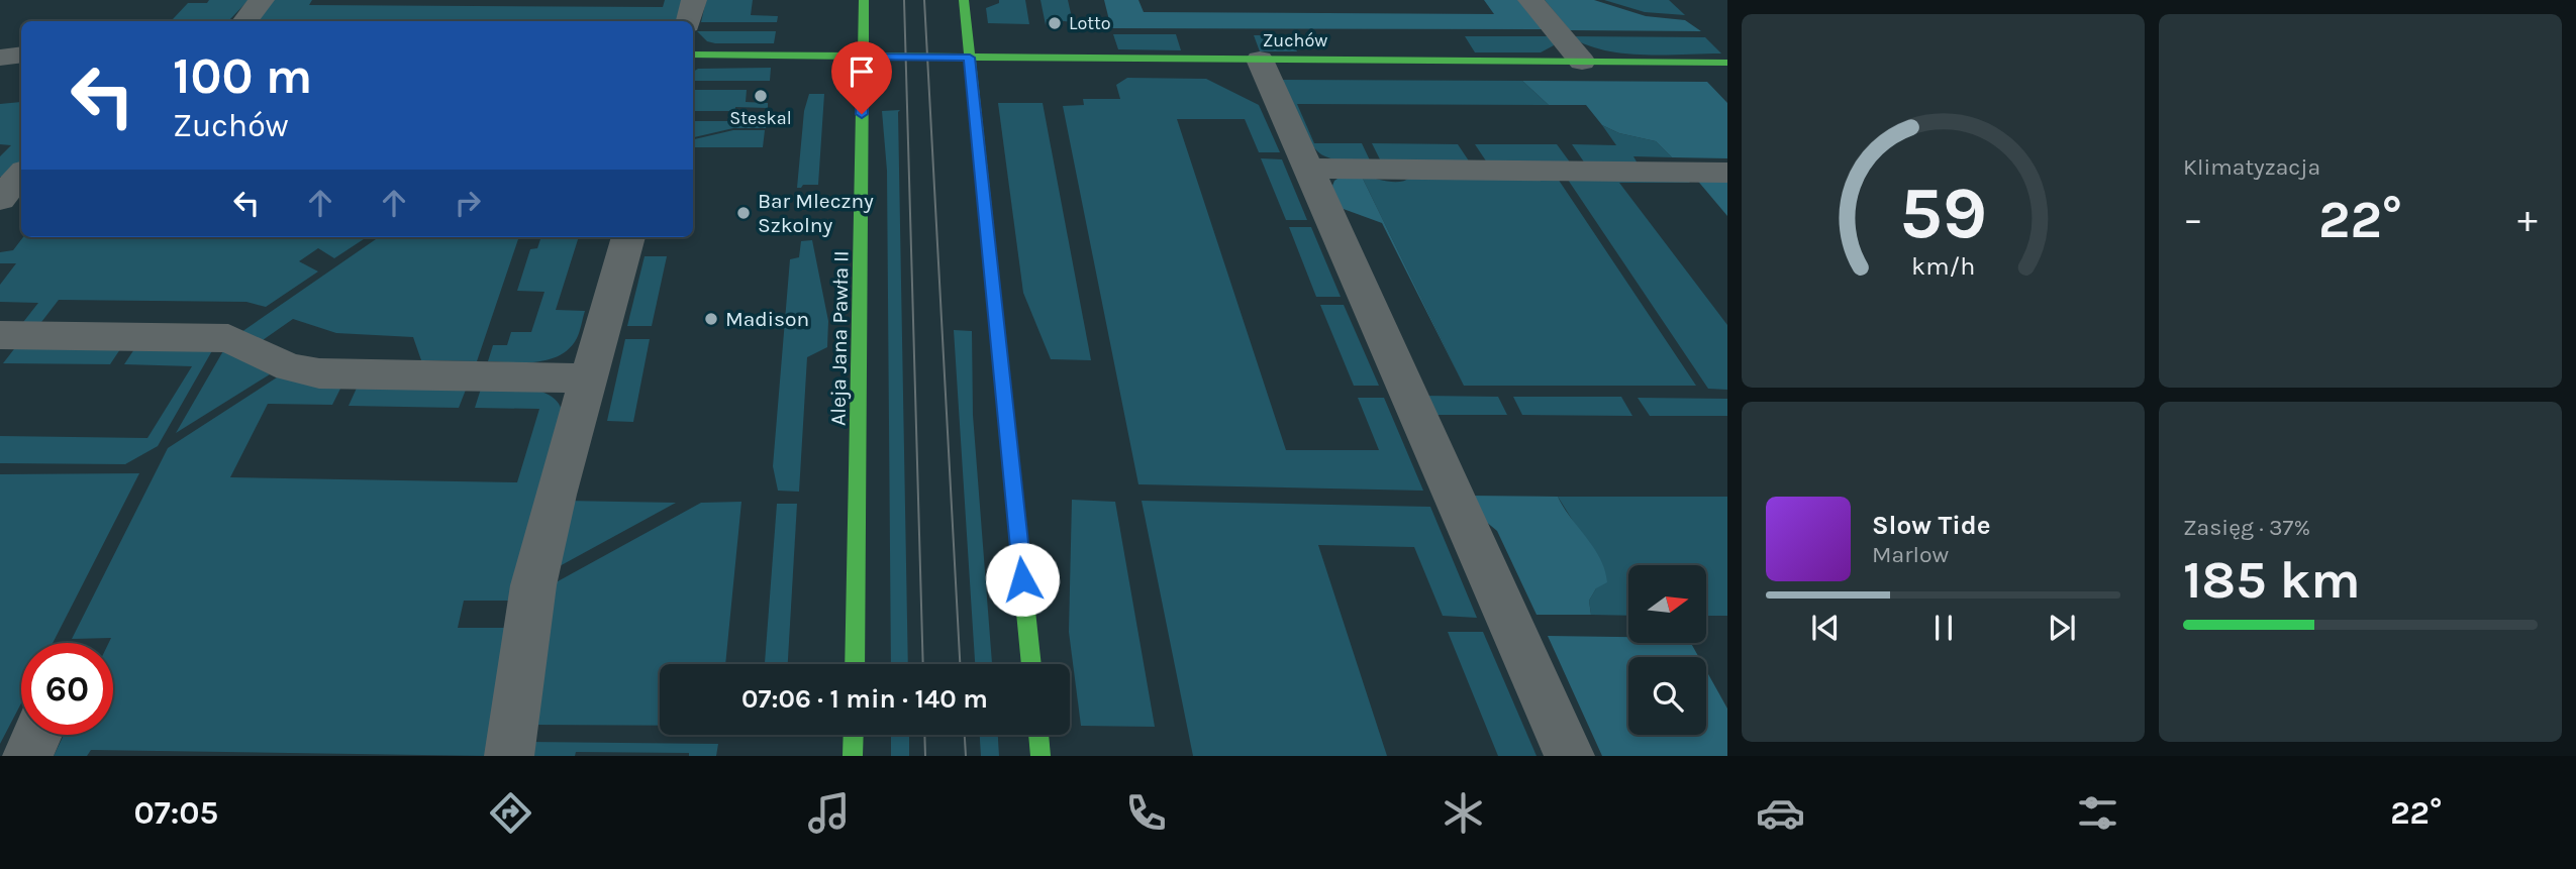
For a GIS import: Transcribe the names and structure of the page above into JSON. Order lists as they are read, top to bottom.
{
  "streets": {
    "main road": ["Zuchów", "Aleja Jana Pawła II"]
  },
  "crossings": [
    ["Zuchów", "Aleja Jana Pawła II"]
  ],
  "places": [
    "Lotto",
    "Steskal",
    "Bar Mleczny Szkolny",
    "Madison"
  ],
  "north": "right",
  "page": {
    "tile": [
      "Klimatyzacja",
      ["Zasięg · 37%", "185 km"]
    ],
    "turn": ["100 m", "Zuchów"],
    "heat": ["−", "22°", "+"],
    "song": ["Slow Tide", "Marlow"],
    "limit": "60",
    "trip": "07:06 · 1 min · 140 m",
    "tabs": ["07:05", "22°"],
    "gauge": ["59", "km/h"]
  }
}
